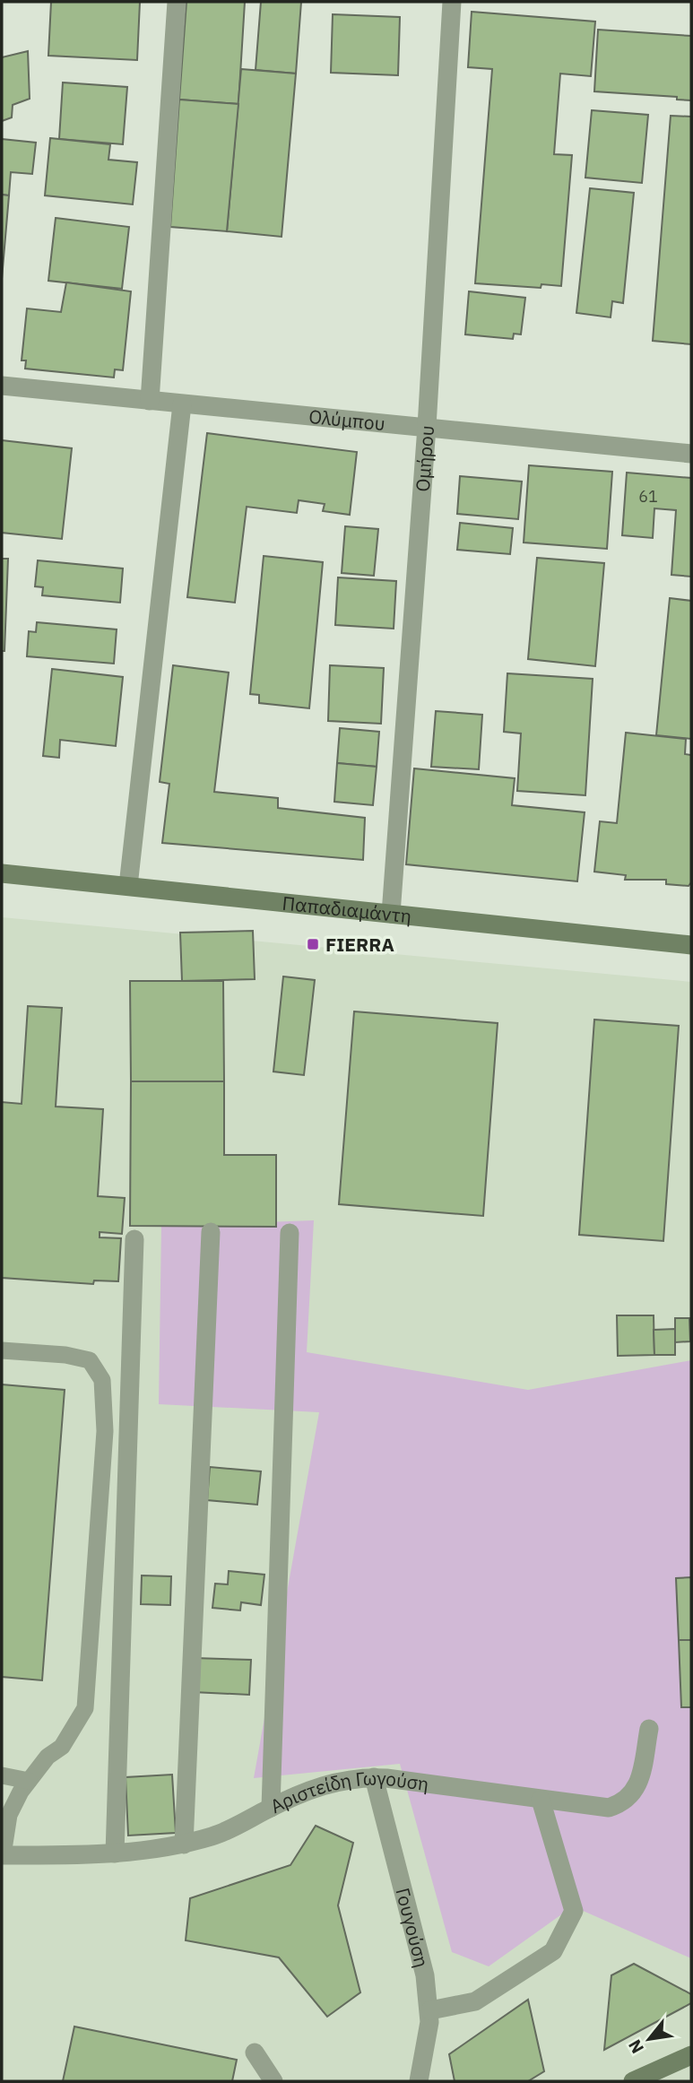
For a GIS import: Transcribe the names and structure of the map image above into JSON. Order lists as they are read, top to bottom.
{
  "streets": {
    "street": [
      "Ολύμπου",
      "Ομήρου",
      "Παπαδιαμάντη",
      "Αριστείδη Γωγούση",
      "Γουγούση"
    ]
  },
  "crossings": [
    ["Ολύμπου", "Ομήρου"],
    ["Ομήρου", "Παπαδιαμάντη"],
    ["Αριστείδη Γωγούση", "Γουγούση"]
  ],
  "places": {
    "transit": ["FIERRA"]
  },
  "house_numbers": ["61"],
  "north": "bottom left"
}
